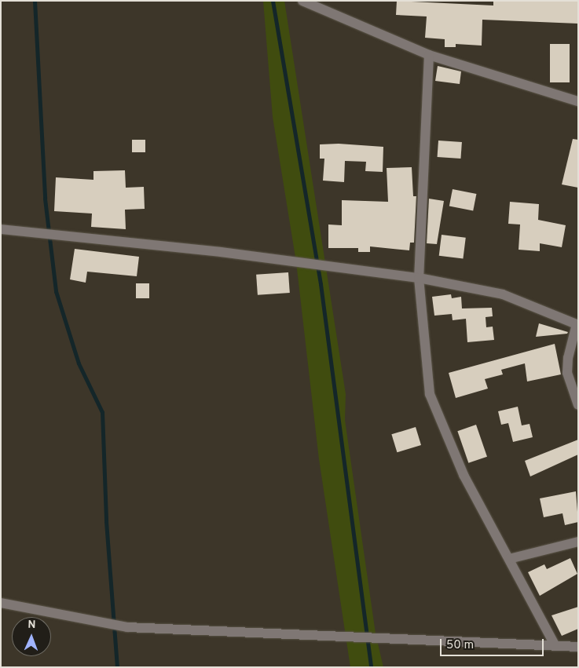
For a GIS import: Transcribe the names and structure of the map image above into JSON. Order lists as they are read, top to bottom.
{
  "scale_bar": "50 m",
  "north": "top"
}
